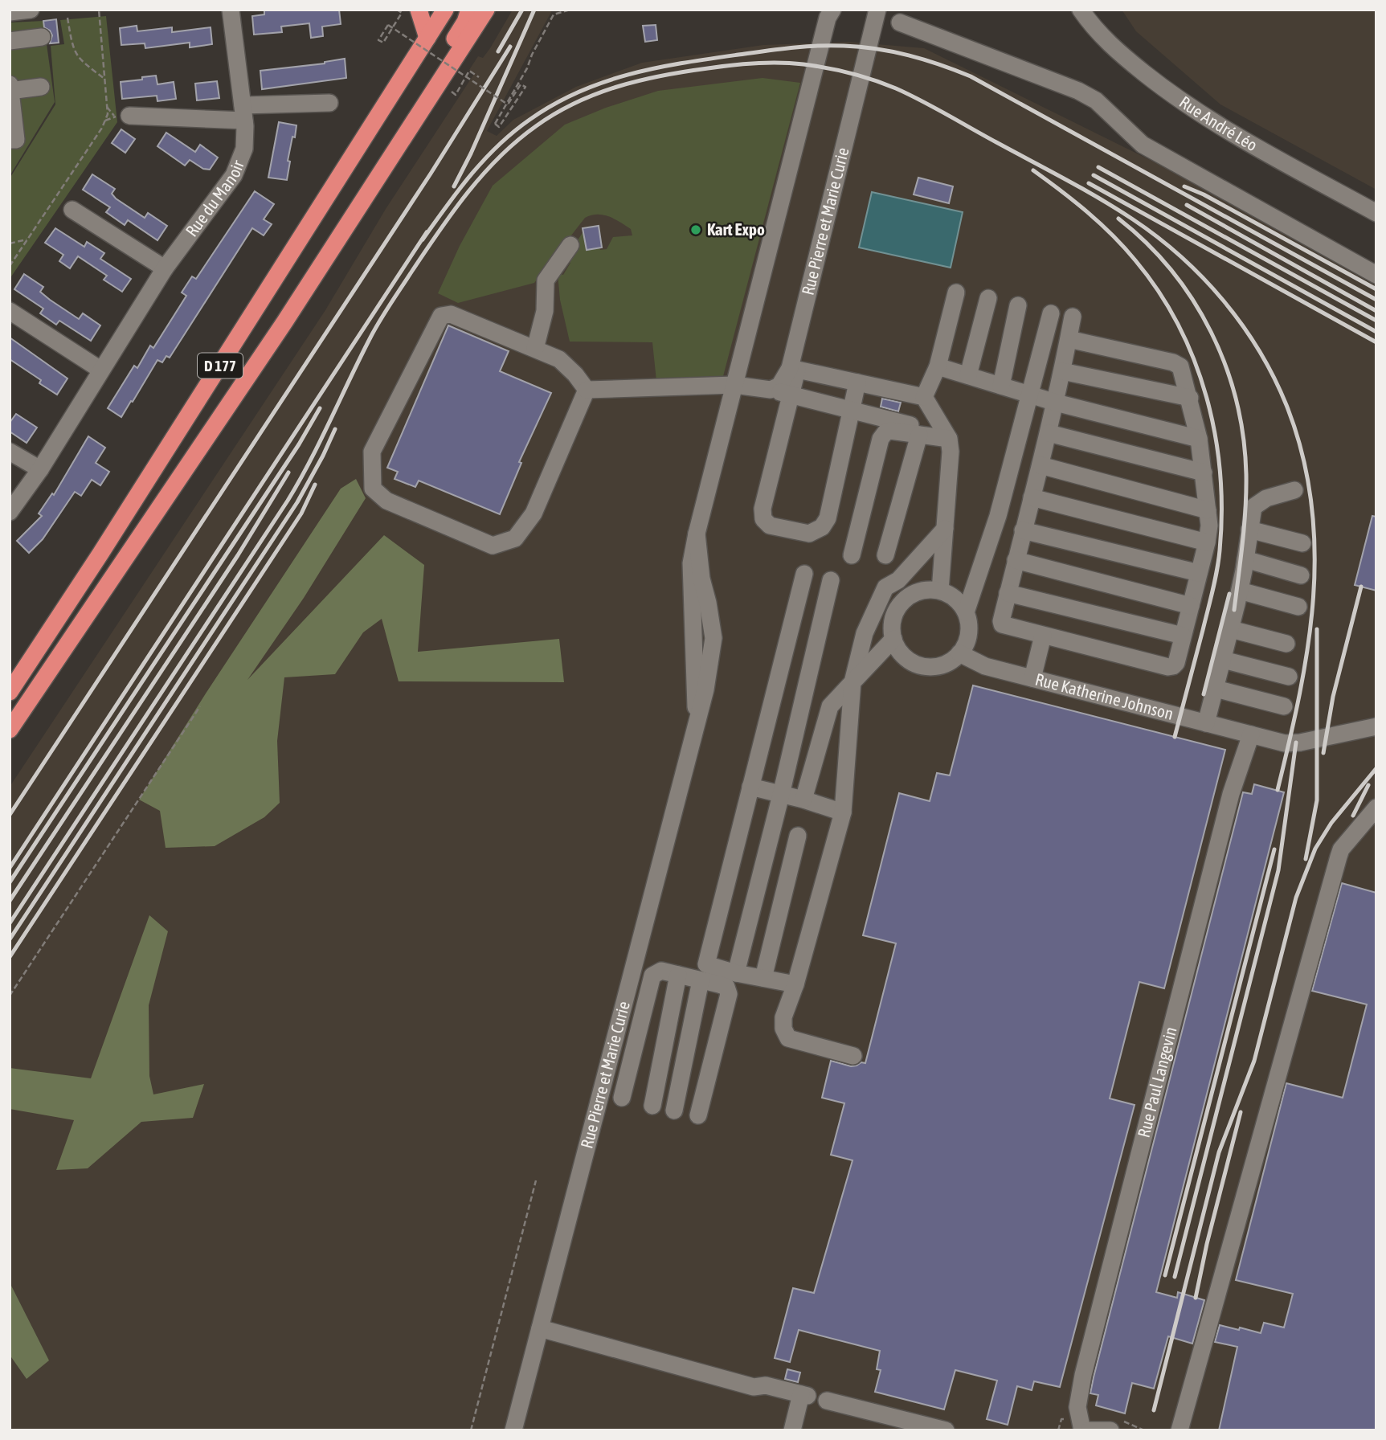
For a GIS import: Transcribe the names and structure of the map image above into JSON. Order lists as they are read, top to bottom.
{
  "streets": {
    "highway": ["D 177"],
    "street": [
      "Rue André Léo",
      "Rue du Manoir",
      "Rue Pierre et Marie Curie",
      "Rue Katherine Johnson",
      "Rue Paul Langevin"
    ]
  },
  "crossings": [
    ["Rue Katherine Johnson", "Rue Paul Langevin"]
  ],
  "places": ["Kart Expo"]
}
